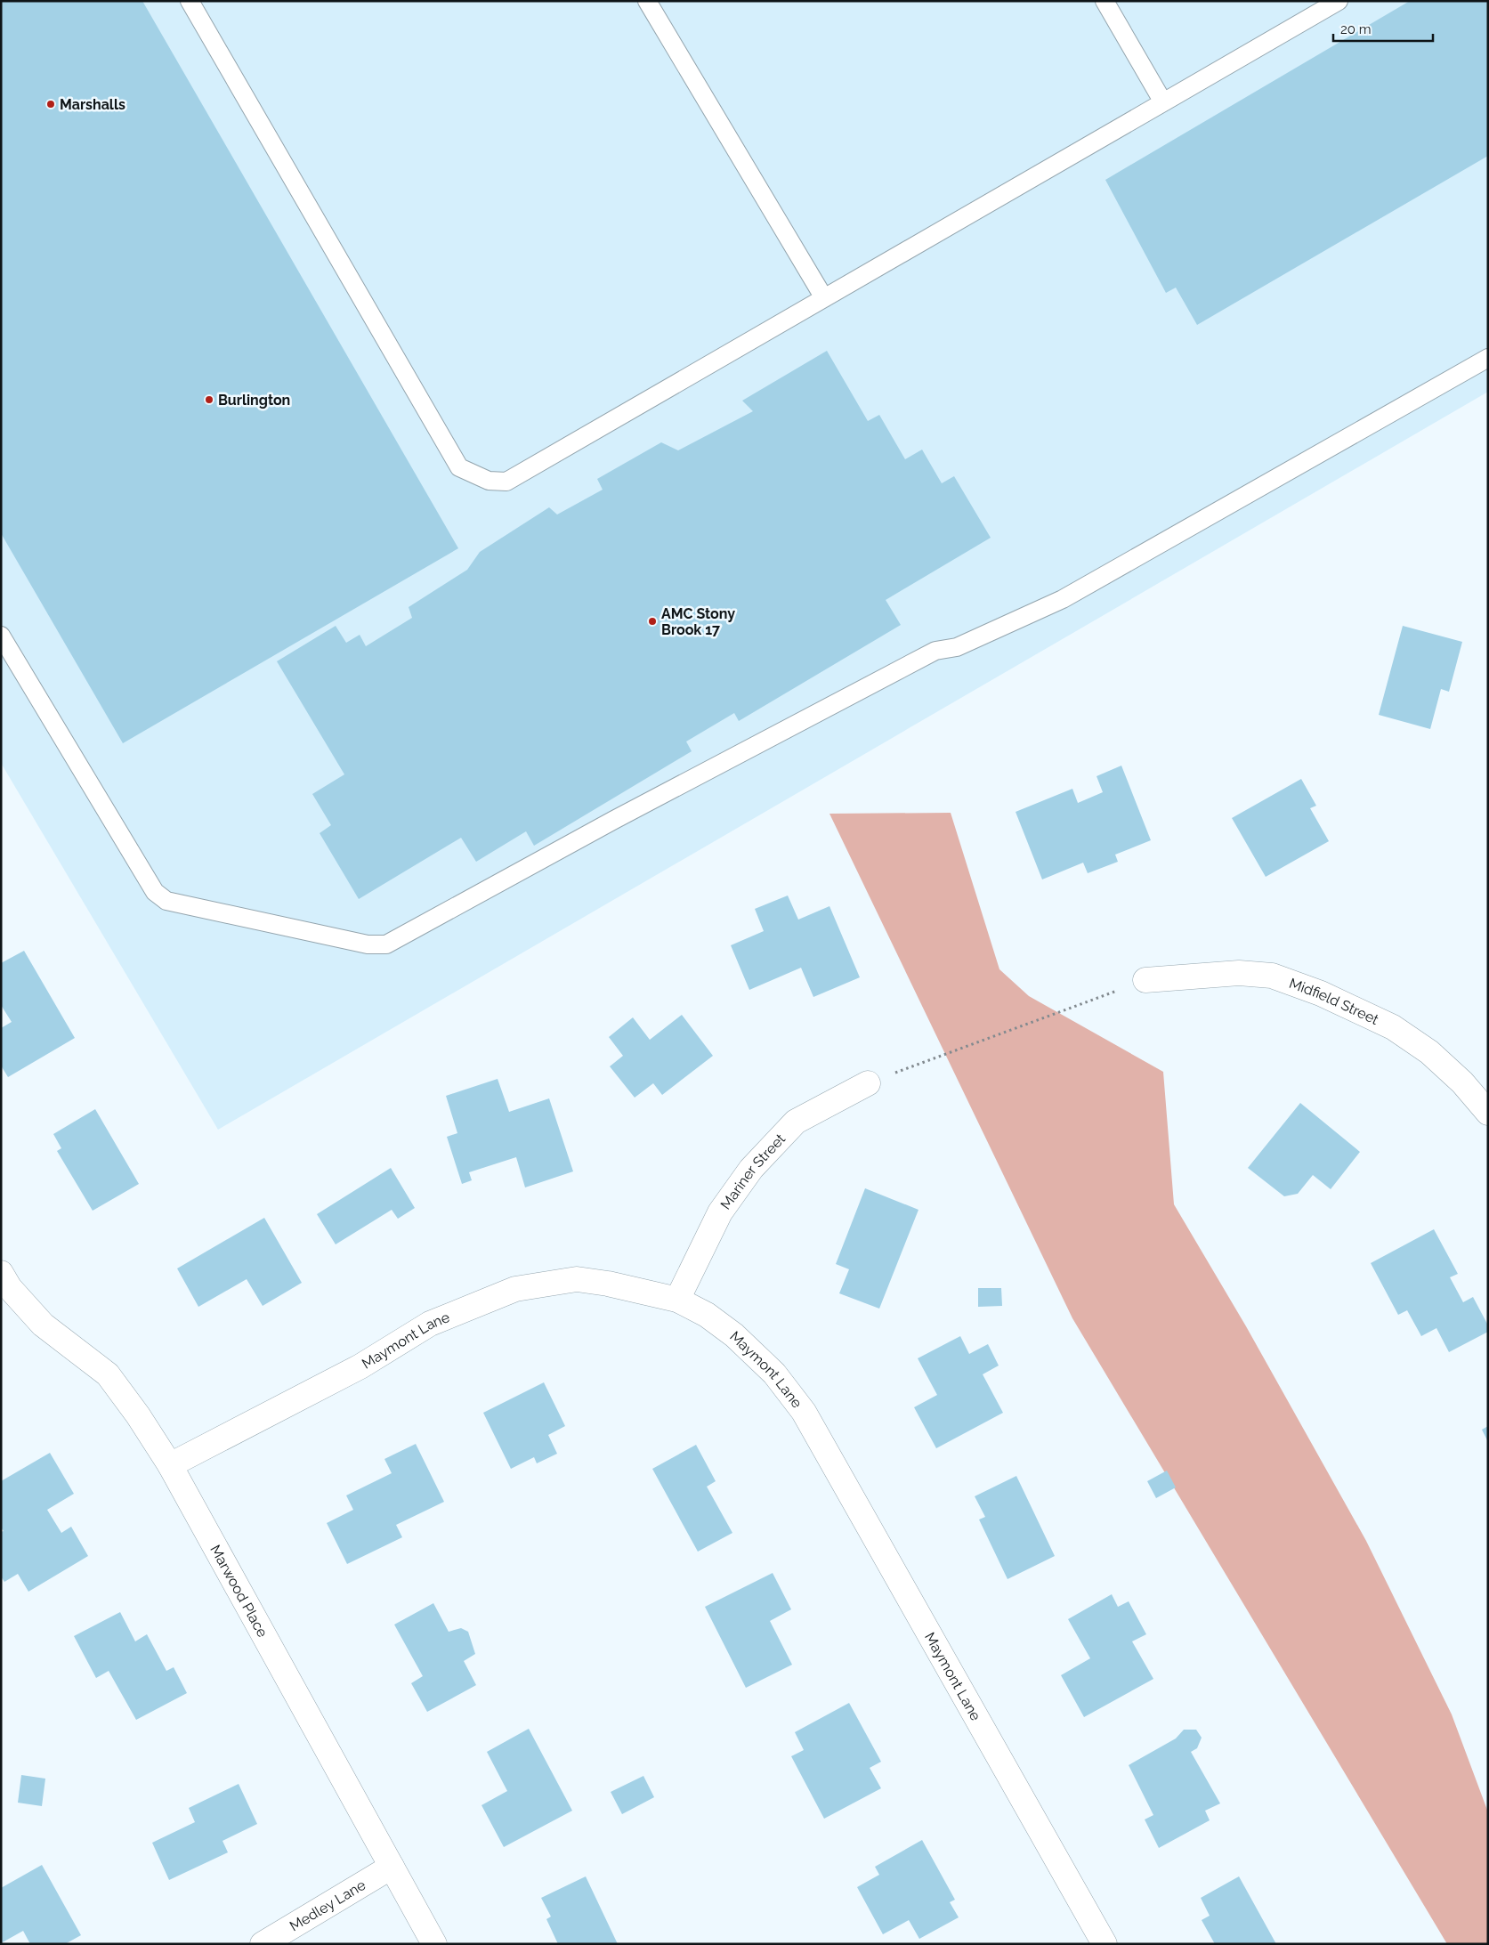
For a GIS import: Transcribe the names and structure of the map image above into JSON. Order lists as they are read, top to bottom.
{
  "streets": {
    "street": [
      "Midfield Street",
      "Mariner Street",
      "Maymont Lane",
      "Marwood Place",
      "Medley Lane"
    ]
  },
  "crossings": [
    ["Mariner Street", "Maymont Lane"],
    ["Maymont Lane", "Marwood Place"],
    ["Marwood Place", "Medley Lane"]
  ],
  "places": ["Marshalls", "Burlington", "AMC Stony Brook 17"],
  "scale_bar": "20 m"
}
